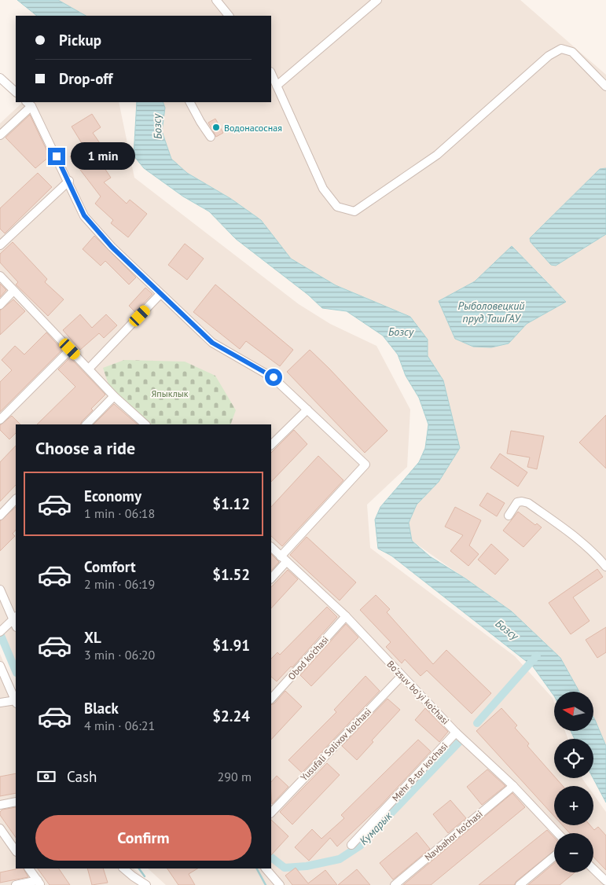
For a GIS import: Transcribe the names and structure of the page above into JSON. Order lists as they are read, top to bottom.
{
  "streets": {
    "street": [
      "Obod ko'chasi",
      "Bo'zsuv bo'yi ko'chasi",
      "Yusufali Solixov ko'chasi",
      "Mehr 8-tor ko'chasi",
      "Navbahor ko'chasi"
    ]
  },
  "crossings": [
    ["Obod ko'chasi", "Bo'zsuv bo'yi ko'chasi"],
    ["Bo'zsuv bo'yi ko'chasi", "Yusufali Solixov ko'chasi"],
    ["Bo'zsuv bo'yi ko'chasi", "Mehr 8-tor ko'chasi"],
    ["Bo'zsuv bo'yi ko'chasi", "Navbahor ko'chasi"]
  ],
  "water": ["Бозсу", "Рыболовецкий пруд ТашГАУ", "Кумарык"],
  "parks": ["Япыклык"],
  "places": ["Водонасосная"],
  "north": "left",
  "page": {
    "banner": ["Pickup", "Drop-off"],
    "bubble": "1 min",
    "heading": "Choose a ride",
    "list": [
      {
        "name": "Economy",
        "note": "1 min · 06:18",
        "value": "$1.12"
      },
      {
        "name": "Comfort",
        "note": "2 min · 06:19",
        "value": "$1.52"
      },
      {
        "name": "XL",
        "note": "3 min · 06:20",
        "value": "$1.91"
      },
      {
        "name": "Black",
        "note": "4 min · 06:21",
        "value": "$2.24"
      }
    ],
    "map_buttons": ["+", "−"],
    "pay": ["Cash", "290 m"],
    "buttons": "Confirm"
  }
}
